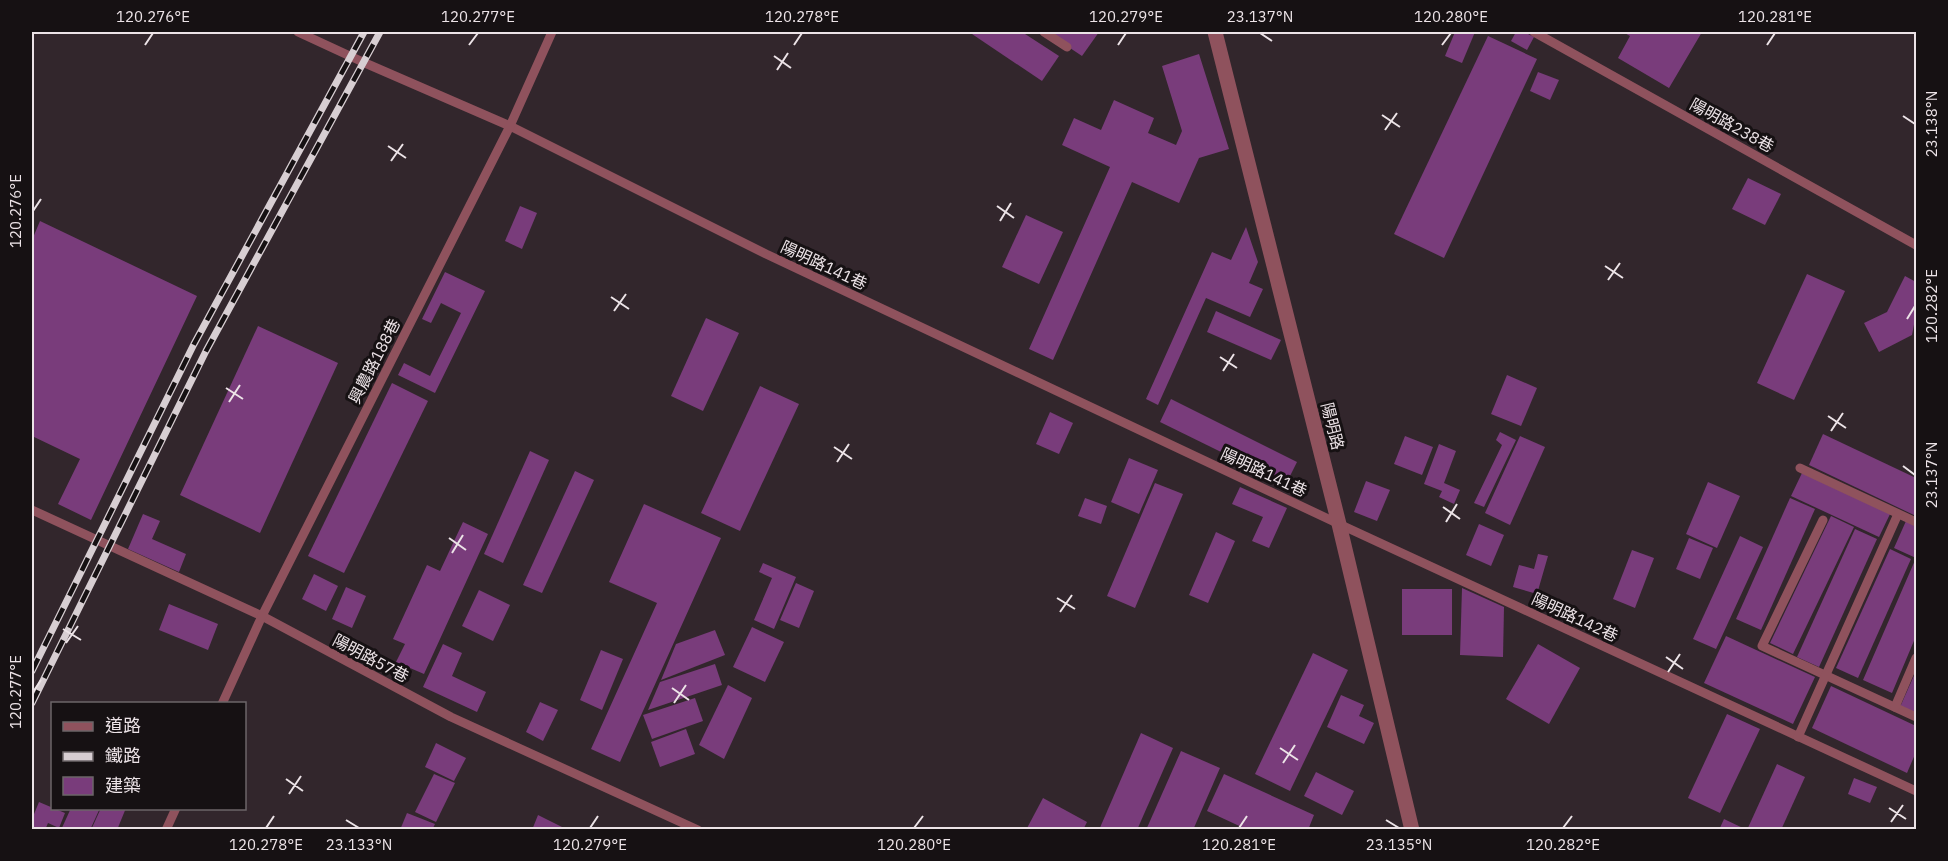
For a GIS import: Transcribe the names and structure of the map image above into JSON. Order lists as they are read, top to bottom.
{
  "streets": {
    "street": ["陽明路"],
    "lane": [
      "陽明路238巷",
      "陽明路141巷",
      "興農路188巷",
      "陽明路142巷",
      "陽明路57巷"
    ]
  },
  "crossings": [
    ["陽明路141巷", "興農路188巷"],
    ["陽明路141巷", "陽明路"],
    ["陽明路141巷", "陽明路142巷"],
    ["興農路188巷", "陽明路57巷"],
    ["陽明路", "陽明路142巷"]
  ],
  "legend": ["道路", "鐵路", "建築"],
  "coordinates": [
    "120.276°E",
    "120.277°E",
    "120.278°E",
    "120.279°E",
    "23.137°N",
    "120.280°E",
    "120.281°E",
    "23.138°N",
    "120.282°E",
    "23.133°N",
    "23.135°N"
  ]
}
